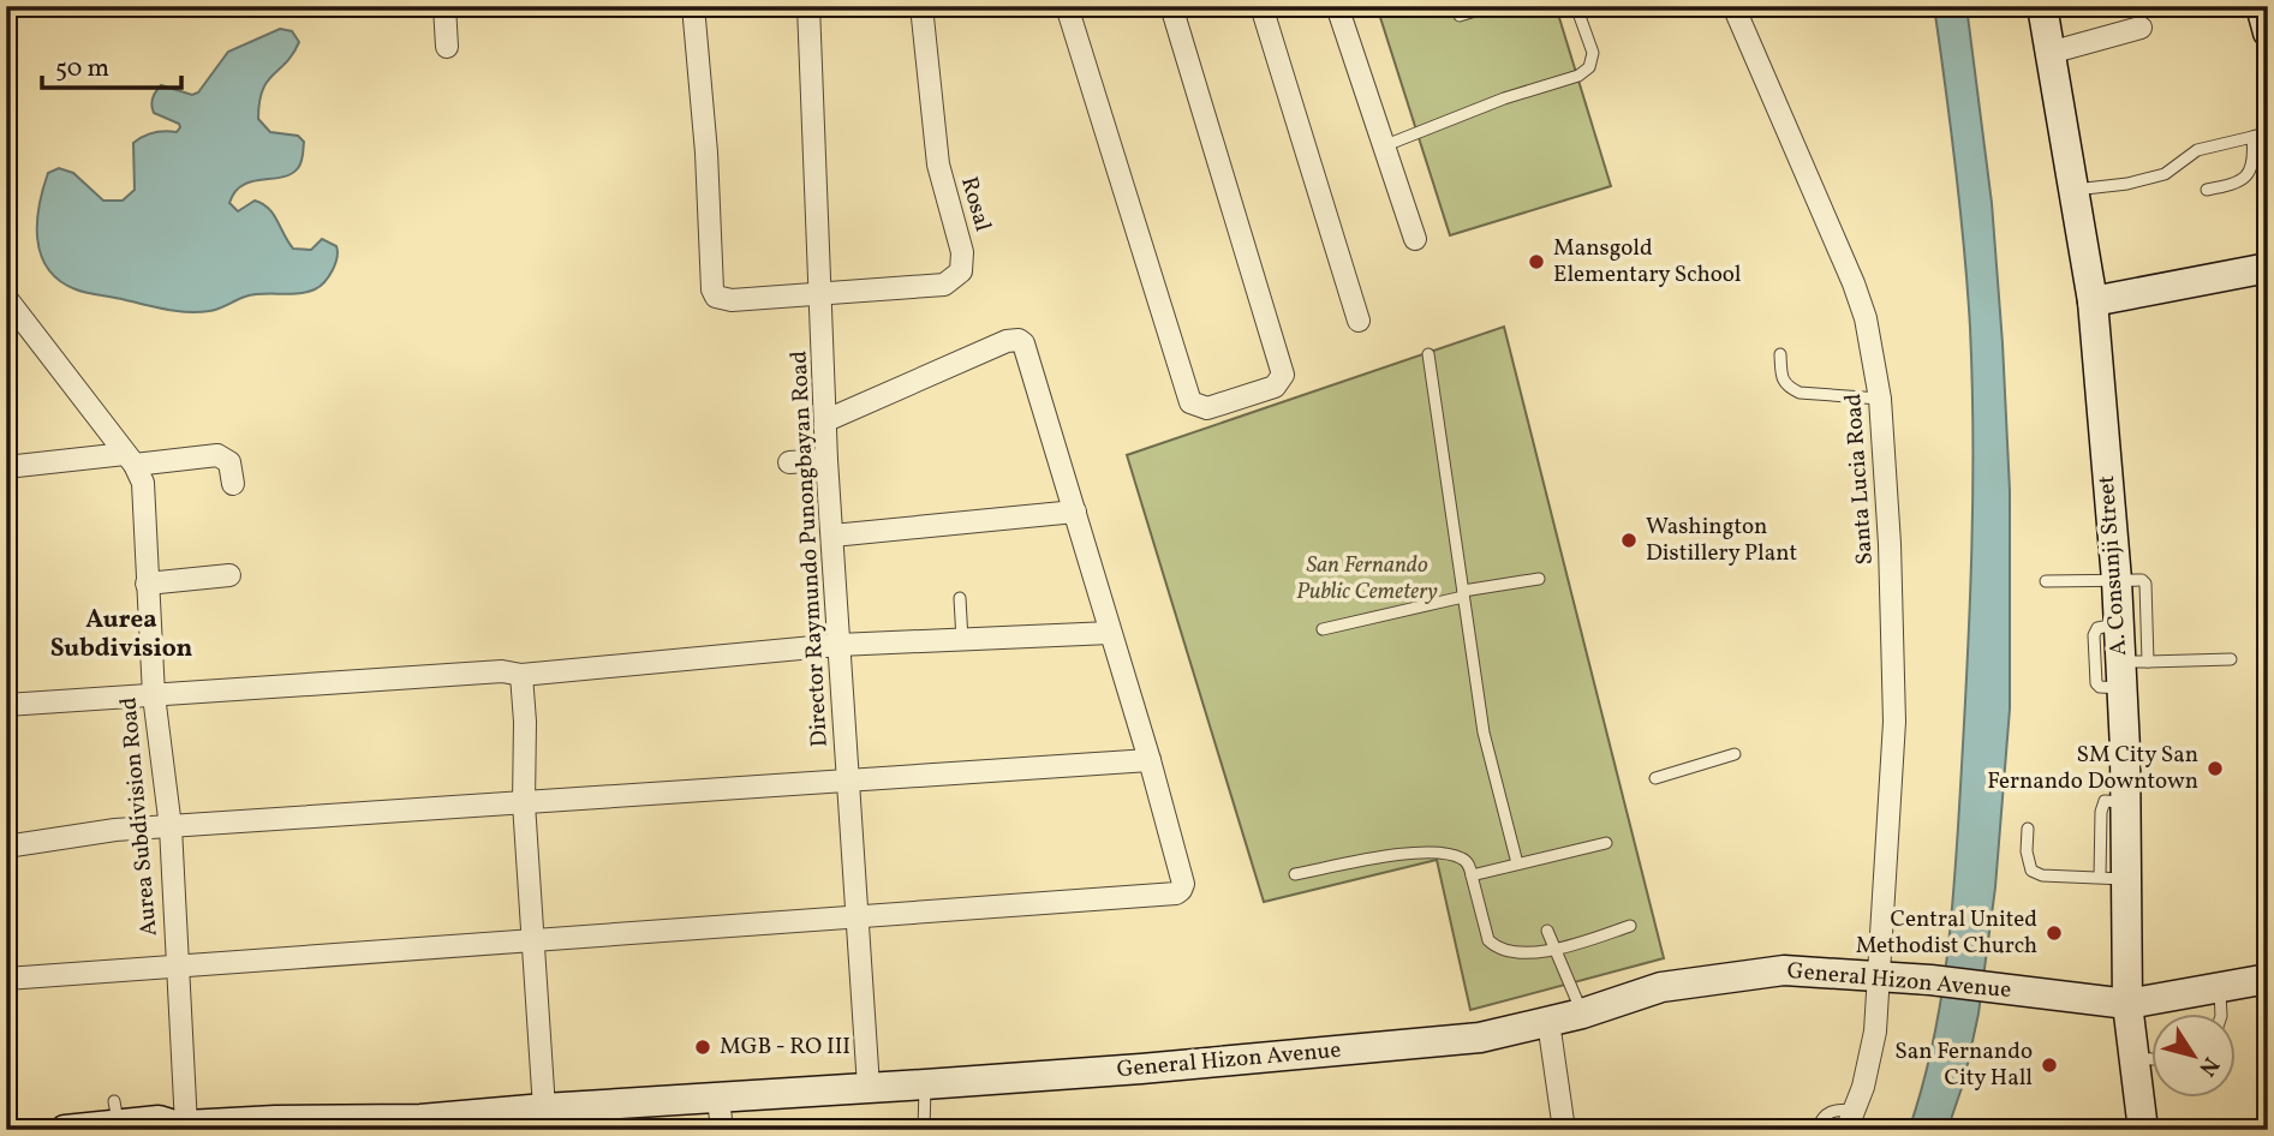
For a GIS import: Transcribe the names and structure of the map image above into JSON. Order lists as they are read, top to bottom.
{
  "streets": {
    "main road": ["A. Consunji Street", "General Hizon Avenue"],
    "street": [
      "Rosal",
      "Santa Lucia Road",
      "Director Raymundo Punongbayan Road",
      "Aurea Subdivision Road"
    ]
  },
  "crossings": [
    ["Rosal", "Director Raymundo Punongbayan Road"],
    ["Santa Lucia Road", "General Hizon Avenue"],
    ["Director Raymundo Punongbayan Road", "General Hizon Avenue"],
    ["A. Consunji Street", "General Hizon Avenue"],
    ["Aurea Subdivision Road", "General Hizon Avenue"]
  ],
  "districts": ["Aurea Subdivision"],
  "parks": ["San Fernando Public Cemetery"],
  "places": [
    "Mansgold Elementary School",
    "Washington Distillery Plant",
    "SM City San Fernando Downtown",
    "Central United Methodist Church",
    "MGB - RO III",
    "San Fernando City Hall"
  ],
  "scale_bar": "50 m",
  "north": "bottom right"
}
